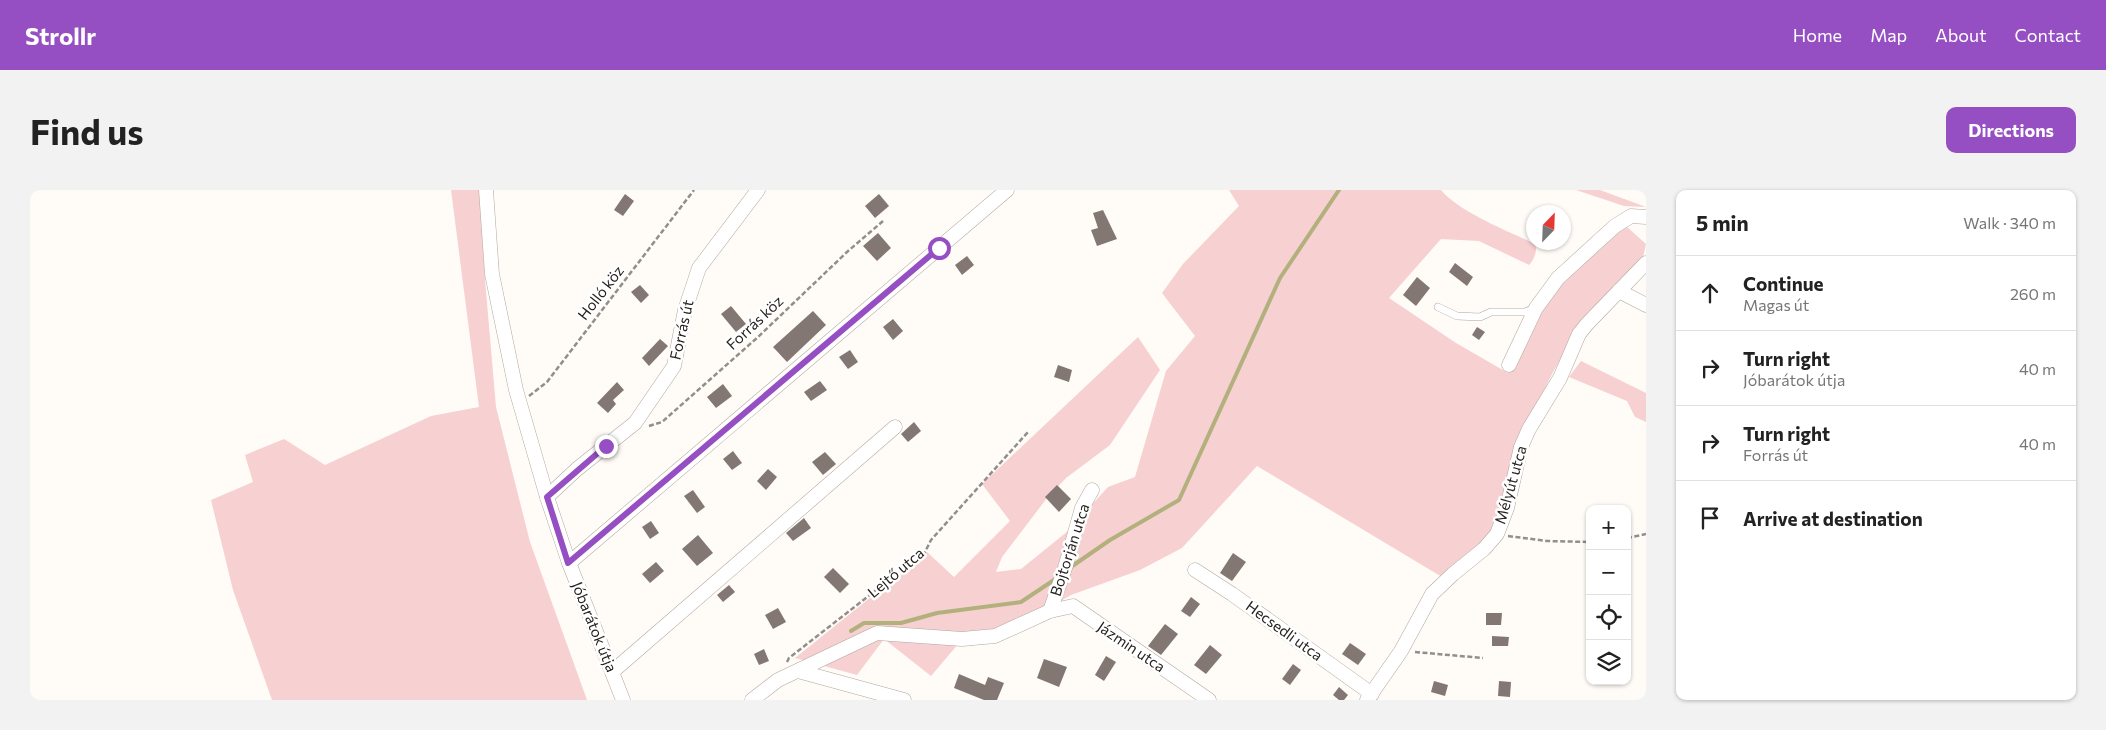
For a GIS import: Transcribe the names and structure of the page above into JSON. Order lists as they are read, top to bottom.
{
  "streets": {
    "street": [
      "Forrás út",
      "Mélyút utca",
      "Bojtorján utca",
      "Jóbarátok útja",
      "Hecsedli utca",
      "Jázmin utca"
    ],
    "path": ["Holló köz", "Forrás köz", "Lejtő utca"]
  },
  "crossings": [
    ["Holló köz", "Jóbarátok útja"],
    ["Forrás köz", "Forrás út"],
    ["Forrás út", "Jóbarátok útja"],
    ["Mélyút utca", "Hecsedli utca"],
    ["Bojtorján utca", "Jázmin utca"],
    ["Lejtő utca", "Jázmin utca"]
  ],
  "north": "top right",
  "page": {
    "header": "Strollr",
    "nav": [
      "Home",
      "Map",
      "About",
      "Contact"
    ],
    "buttons": "Directions",
    "title": "Find us",
    "heading": ["5 min", "Walk · 340 m"],
    "list": [
      ["Continue", "Magas út", "260 m"],
      ["Turn right", "Jóbarátok útja", "40 m"],
      ["Turn right", "Forrás út", "40 m"],
      "Arrive at destination"
    ],
    "map_buttons": ["+", "−"]
  }
}
